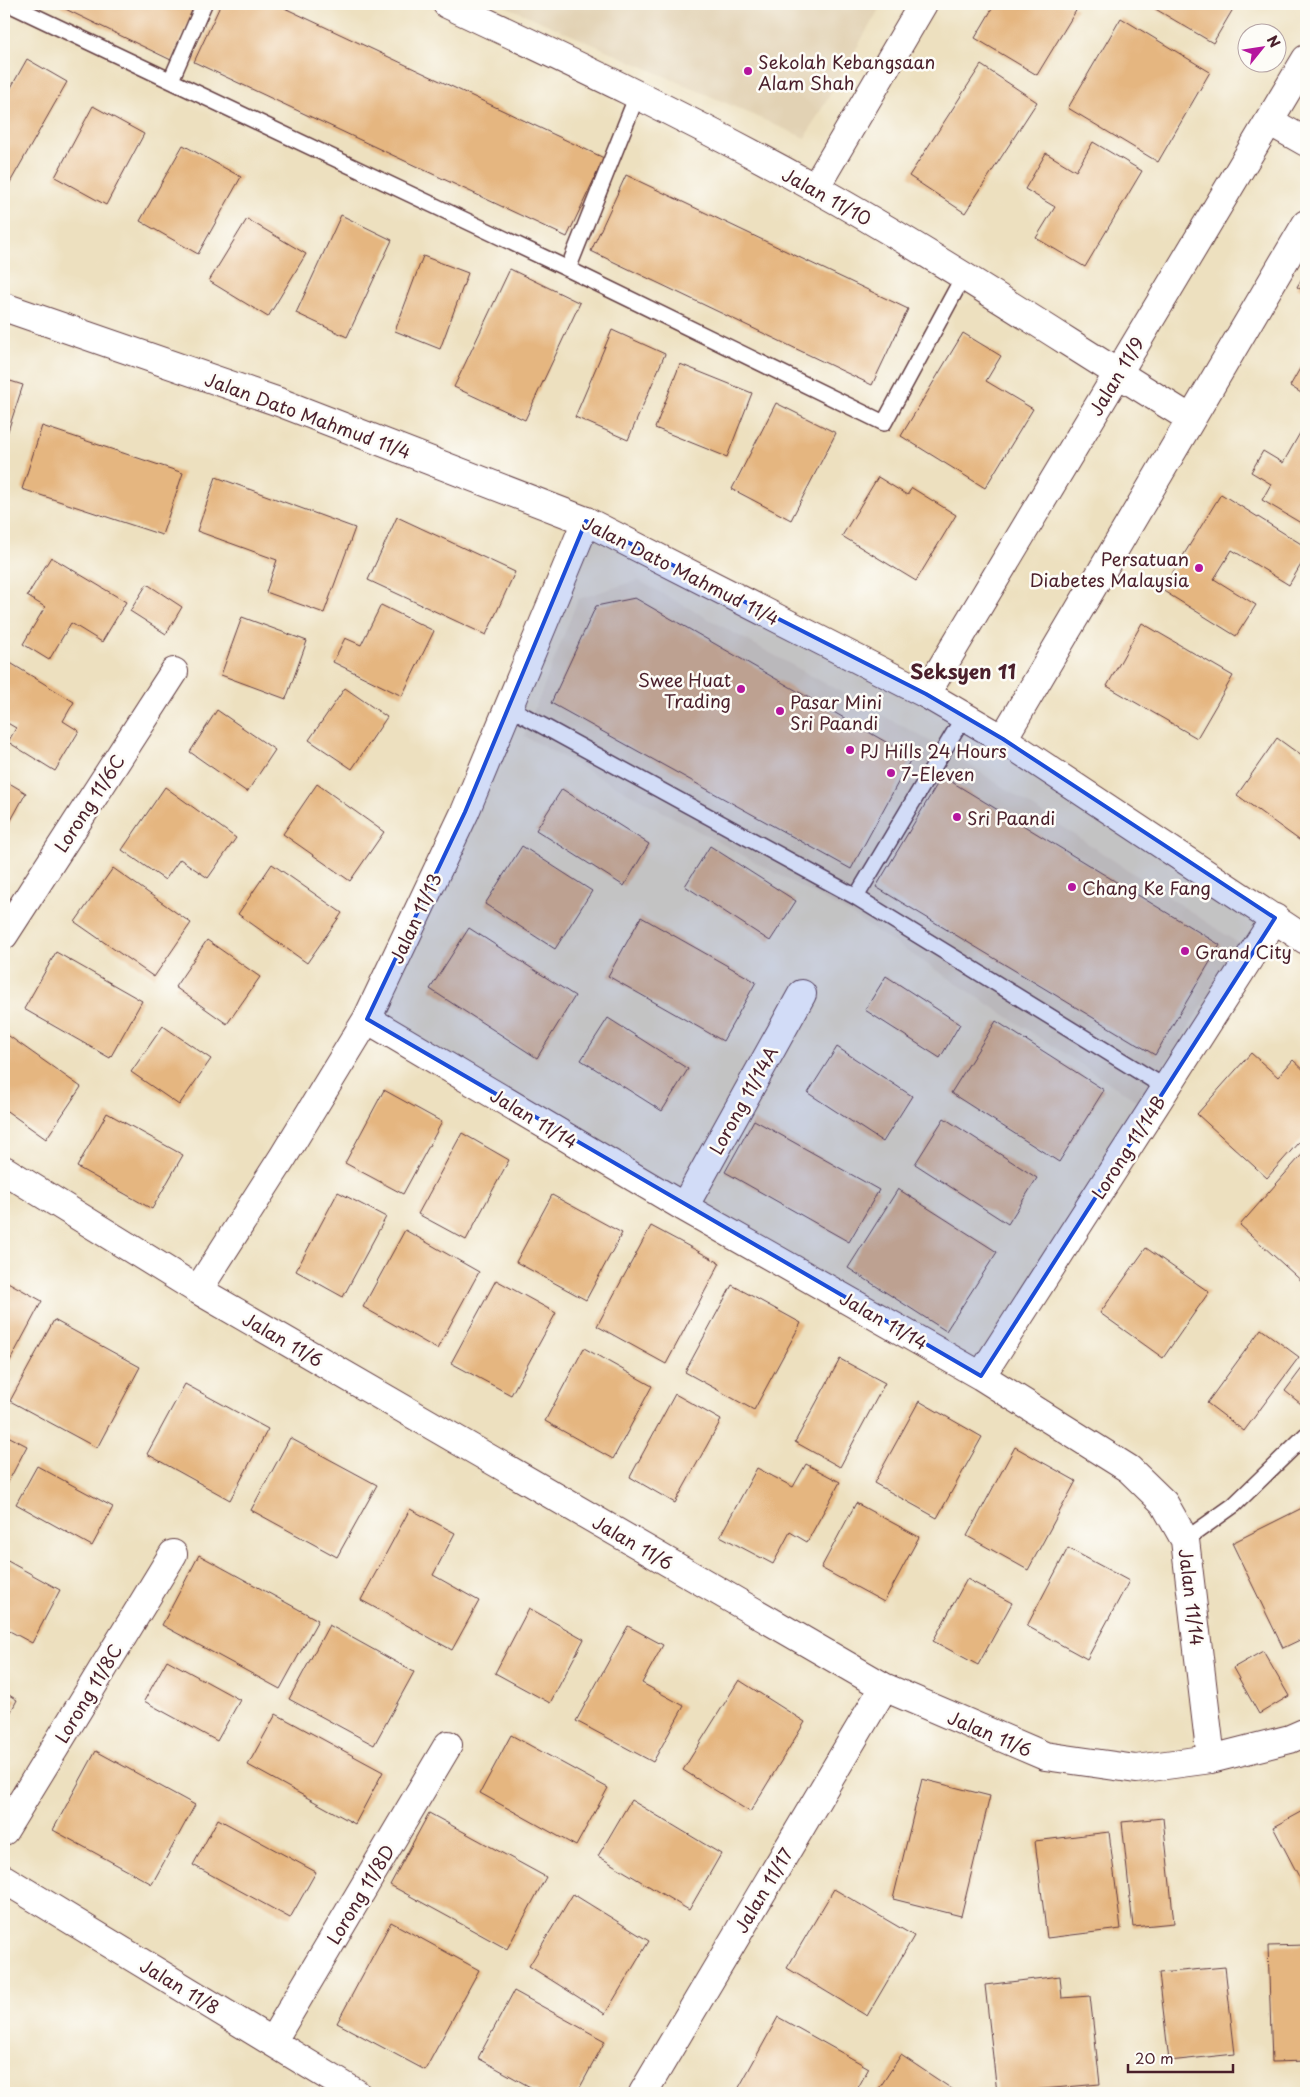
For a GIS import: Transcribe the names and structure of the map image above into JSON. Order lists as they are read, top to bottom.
{
  "streets": {
    "street": [
      "Jalan 11/10",
      "Jalan 11/9",
      "Jalan Dato Mahmud 11/4",
      "Lorong 11/6C",
      "Jalan 11/13",
      "Lorong 11/14A",
      "Jalan 11/14",
      "Lorong 11/14B",
      "Jalan 11/6",
      "Lorong 11/8C",
      "Jalan 11/17",
      "Lorong 11/8D",
      "Jalan 11/8"
    ]
  },
  "crossings": [
    ["Jalan 11/10", "Jalan 11/9"],
    ["Jalan 11/9", "Jalan Dato Mahmud 11/4"],
    ["Jalan Dato Mahmud 11/4", "Jalan 11/13"],
    ["Jalan Dato Mahmud 11/4", "Lorong 11/14B"],
    ["Jalan 11/13", "Jalan 11/14"],
    ["Jalan 11/13", "Jalan 11/6"],
    ["Lorong 11/14A", "Jalan 11/14"],
    ["Jalan 11/14", "Lorong 11/14B"],
    ["Jalan 11/14", "Jalan 11/6"],
    ["Jalan 11/6", "Jalan 11/17"],
    ["Lorong 11/8D", "Jalan 11/8"]
  ],
  "districts": ["Seksyen 11"],
  "places": [
    "Sekolah Kebangsaan Alam Shah",
    "Persatuan Diabetes Malaysia",
    "Swee Huat Trading",
    "Pasar Mini Sri Paandi",
    "PJ Hills 24 Hours",
    "7-Eleven",
    "Sri Paandi",
    "Chang Ke Fang",
    "Grand City"
  ],
  "scale_bar": "20 m",
  "north": "top right"
}
